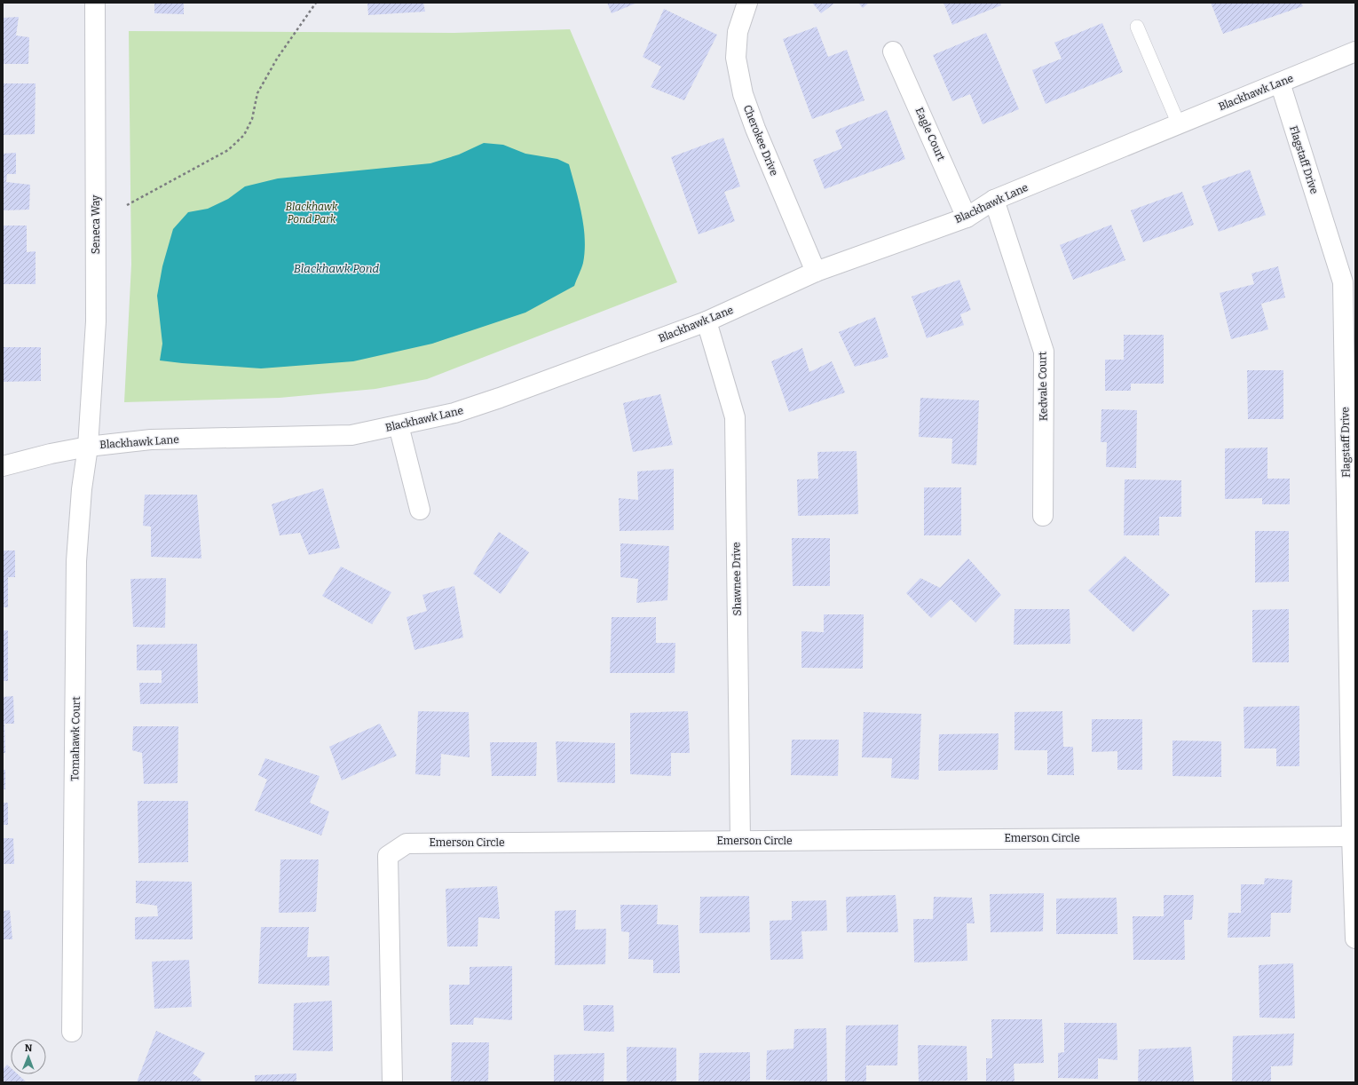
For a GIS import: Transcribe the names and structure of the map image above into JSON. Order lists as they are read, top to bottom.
{
  "streets": {
    "street": [
      "Blackhawk Lane",
      "Eagle Court",
      "Cherokee Drive",
      "Flagstaff Drive",
      "Seneca Way",
      "Kedvale Court",
      "Shawnee Drive",
      "Tomahawk Court",
      "Emerson Circle"
    ]
  },
  "crossings": [
    ["Blackhawk Lane", "Eagle Court"],
    ["Blackhawk Lane", "Cherokee Drive"],
    ["Blackhawk Lane", "Flagstaff Drive"],
    ["Blackhawk Lane", "Seneca Way"],
    ["Blackhawk Lane", "Kedvale Court"],
    ["Blackhawk Lane", "Shawnee Drive"],
    ["Blackhawk Lane", "Tomahawk Court"],
    ["Flagstaff Drive", "Emerson Circle"],
    ["Seneca Way", "Tomahawk Court"],
    ["Shawnee Drive", "Emerson Circle"]
  ],
  "water": ["Blackhawk Pond"],
  "parks": ["Blackhawk Pond Park"],
  "north": "top"
}
